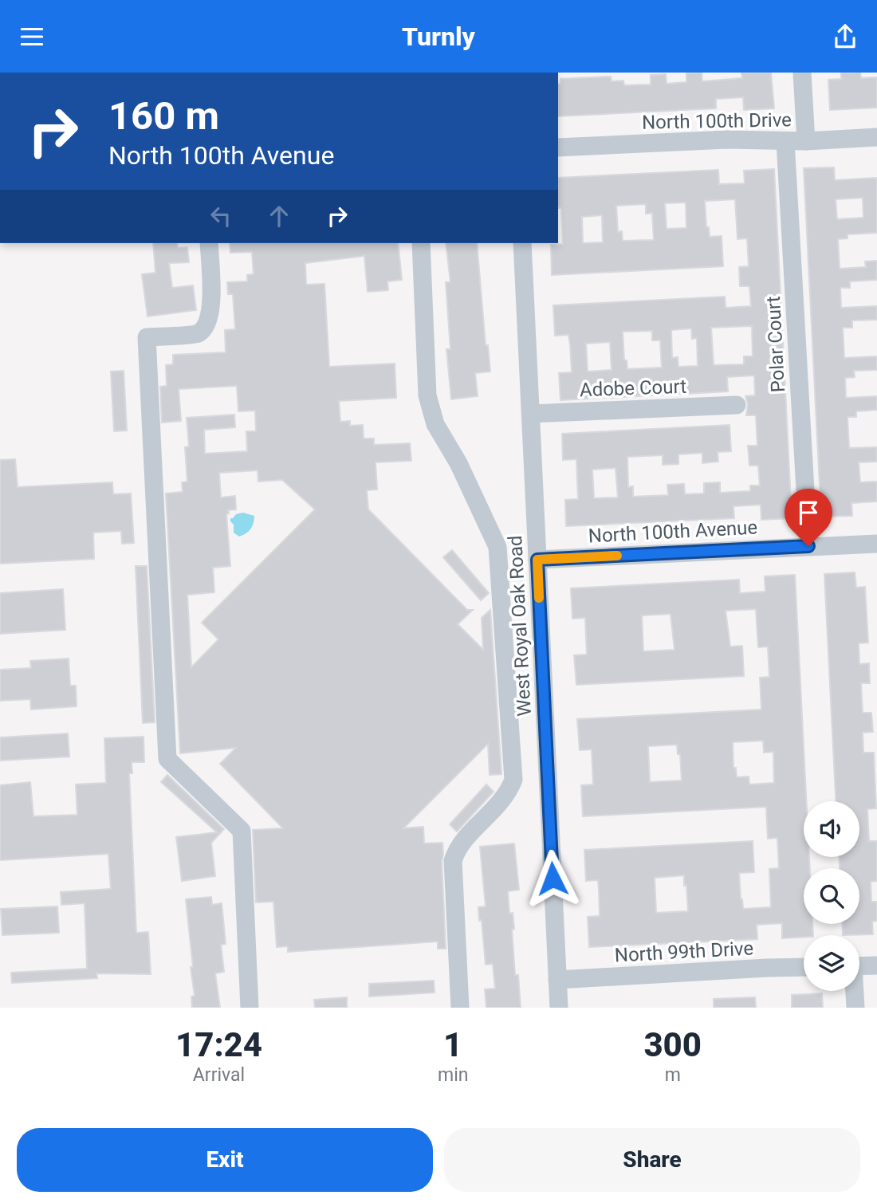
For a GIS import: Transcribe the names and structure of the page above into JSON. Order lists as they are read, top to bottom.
{
  "streets": {
    "street": [
      "North 100th Drive",
      "Polar Court",
      "Adobe Court",
      "North 100th Avenue",
      "West Royal Oak Road",
      "North 99th Drive"
    ]
  },
  "crossings": [
    ["North 100th Drive", "Polar Court"],
    ["Polar Court", "North 100th Avenue"],
    ["Adobe Court", "West Royal Oak Road"],
    ["North 100th Avenue", "West Royal Oak Road"],
    ["West Royal Oak Road", "North 99th Drive"]
  ],
  "page": {
    "header": "Turnly",
    "turn": ["160 m", "North 100th Avenue"],
    "eta": [
      "17:24",
      "Arrival",
      "1",
      "min",
      "300",
      "m"
    ],
    "buttons": ["Exit", "Share"]
  }
}
